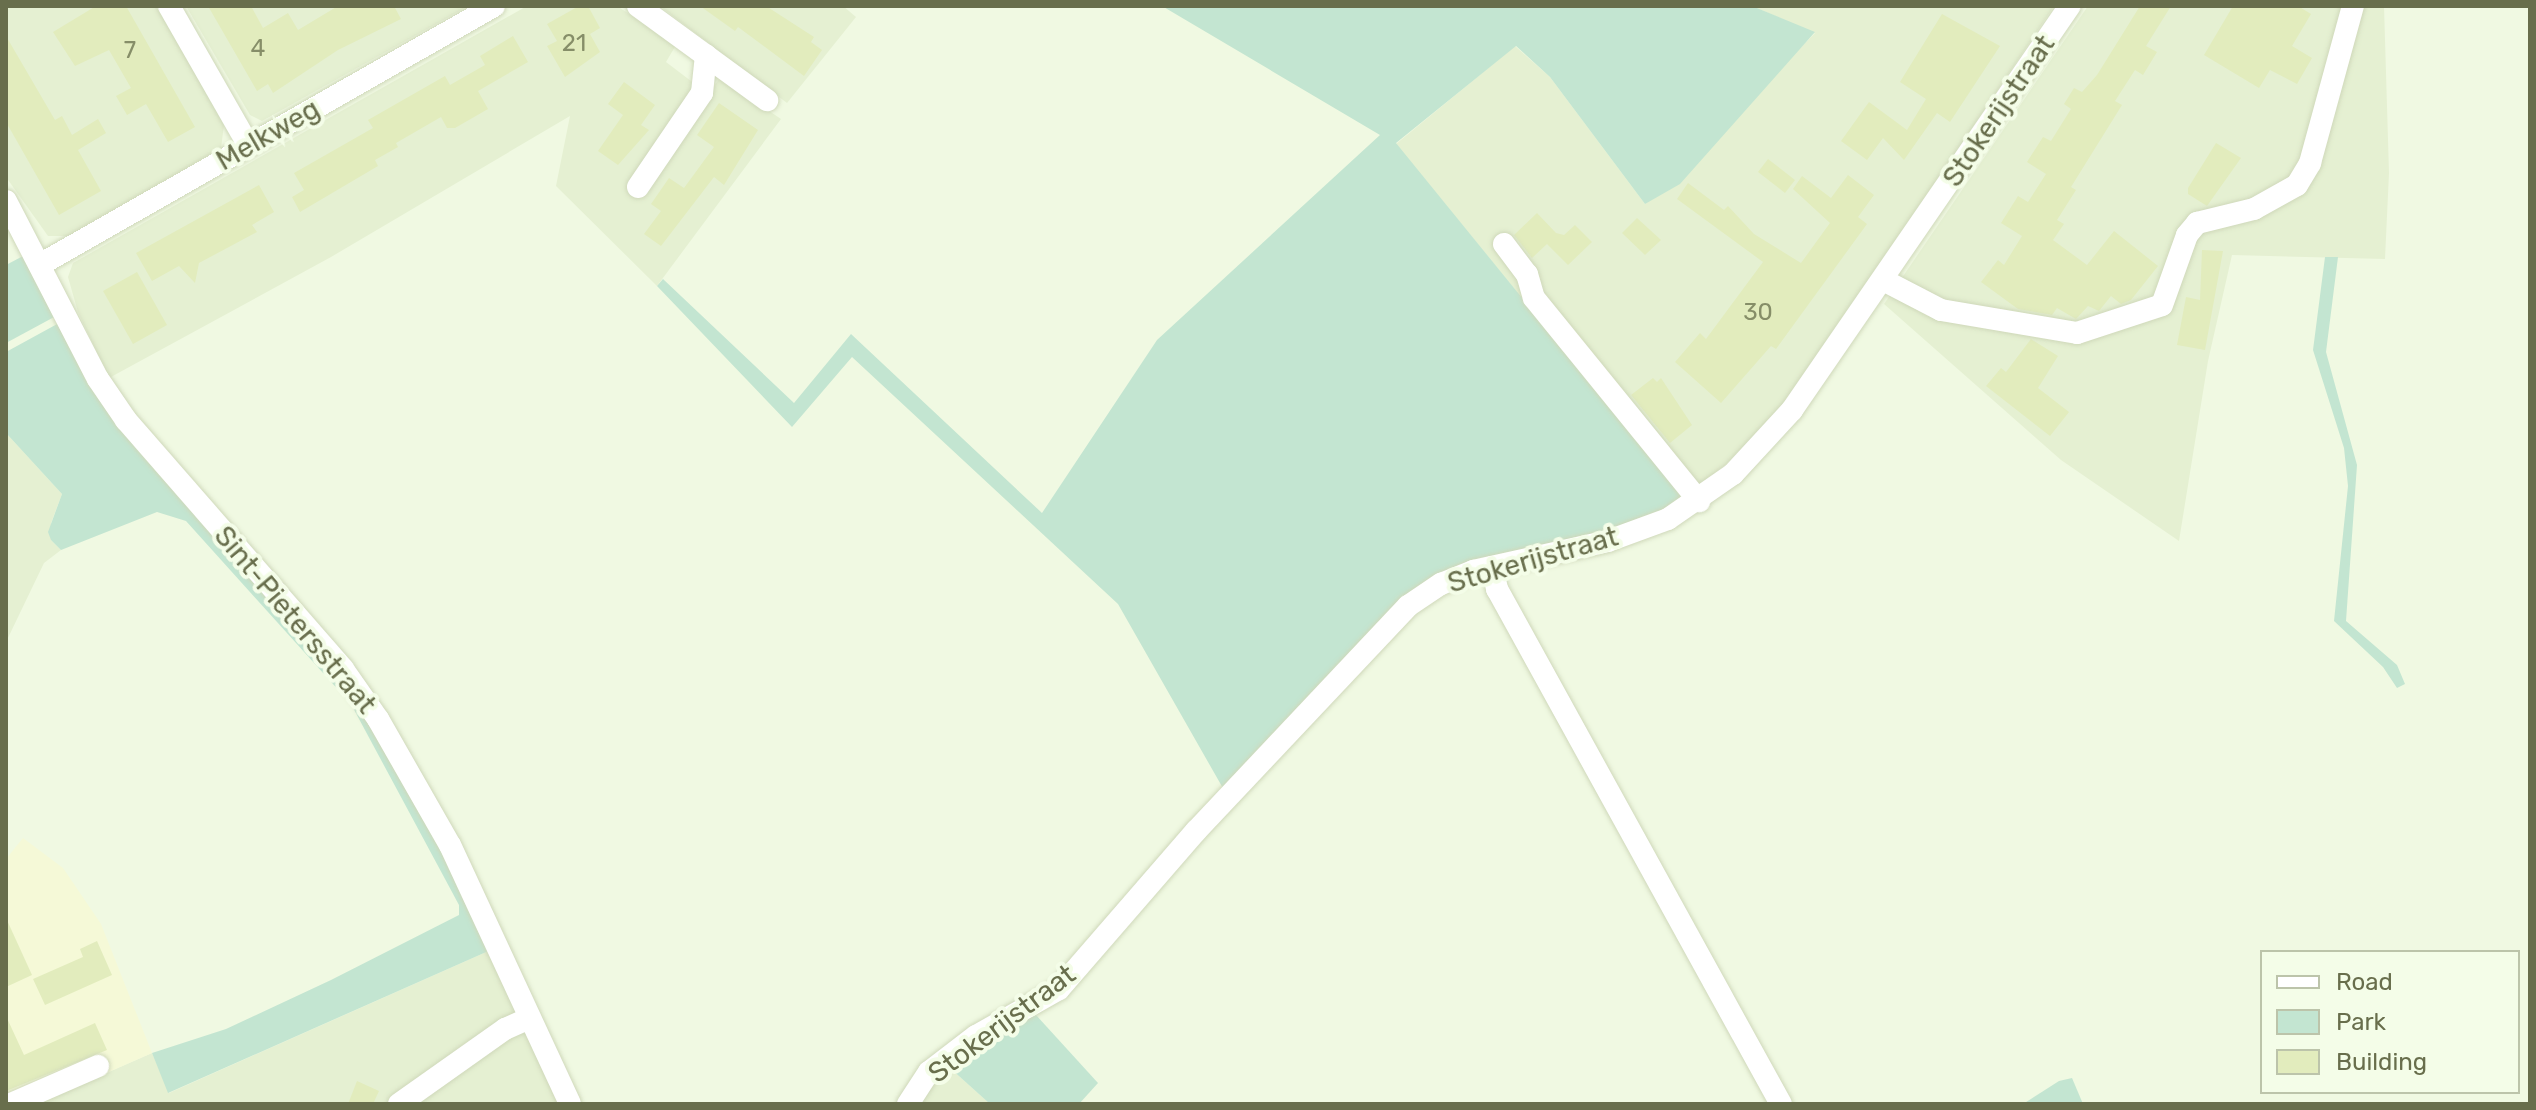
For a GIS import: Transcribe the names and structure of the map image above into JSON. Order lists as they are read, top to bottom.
{
  "streets": {
    "street": ["Stokerijstraat", "Melkweg", "Sint-Pietersstraat"]
  },
  "crossings": [
    ["Melkweg", "Sint-Pietersstraat"]
  ],
  "house_numbers": [
    "21",
    "4",
    "7",
    "30"
  ],
  "legend": ["Road", "Park", "Building"]
}
